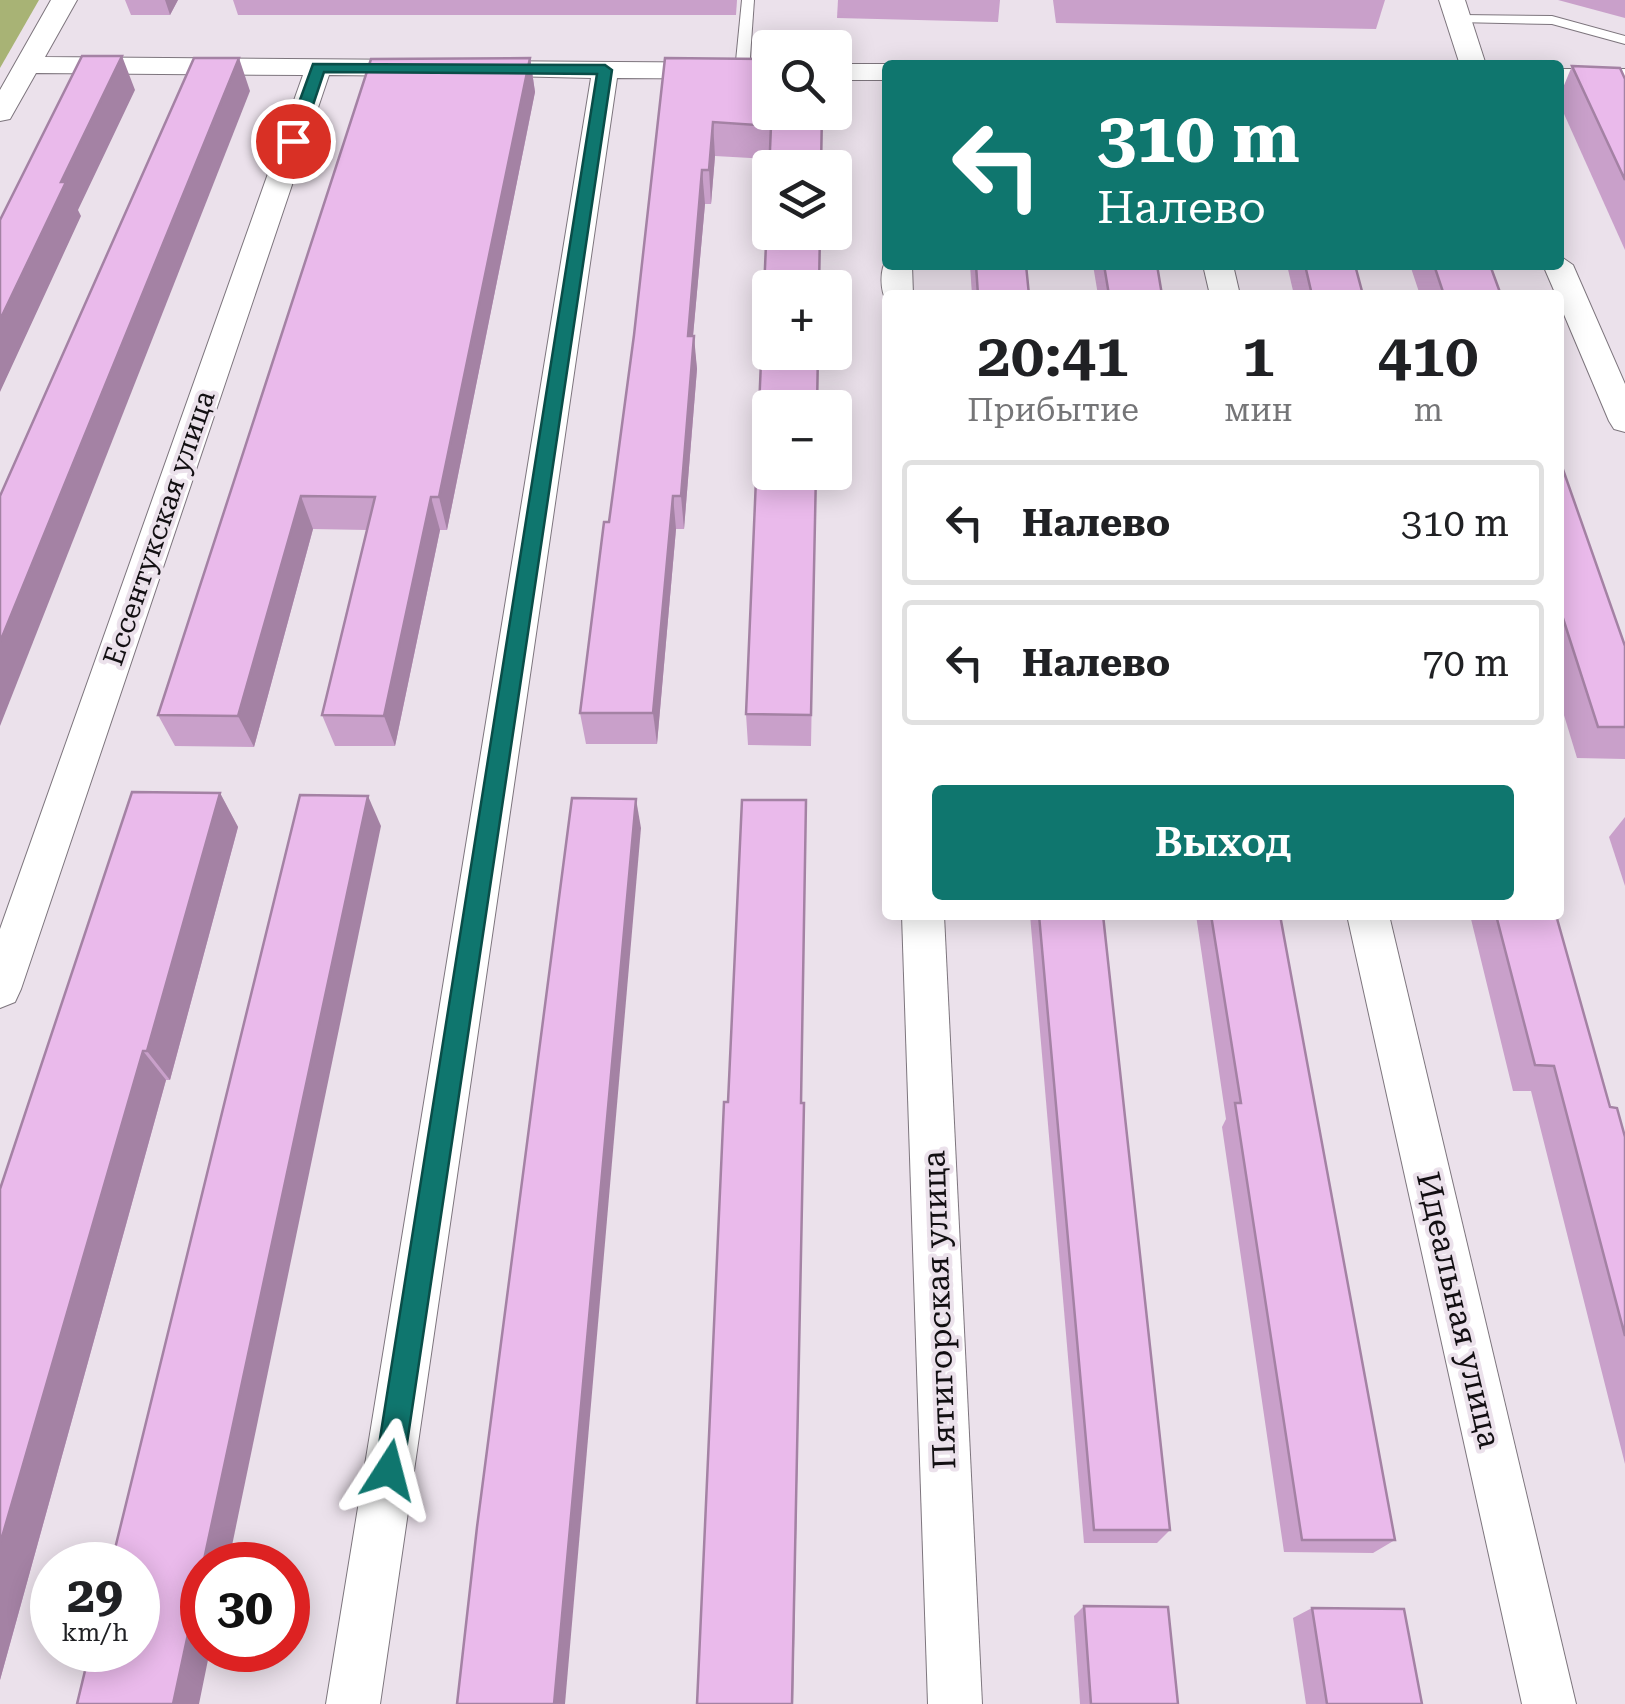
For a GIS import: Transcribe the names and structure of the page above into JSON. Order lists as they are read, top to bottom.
{
  "streets": {
    "street": ["Ессентукская улица", "Пятигорская улица", "Идеальная улица"]
  },
  "page": {
    "map_buttons": ["+", "−"],
    "turn": ["310 m", "Налево"],
    "eta": [
      "20:41",
      "Прибытие",
      "1",
      "мин",
      "410",
      "m"
    ],
    "list": [
      {
        "name": "Налево",
        "value": "310 m"
      },
      {
        "name": "Налево",
        "value": "70 m"
      }
    ],
    "buttons": "Выход",
    "speed": "29 km/h",
    "limit": "30"
  }
}
